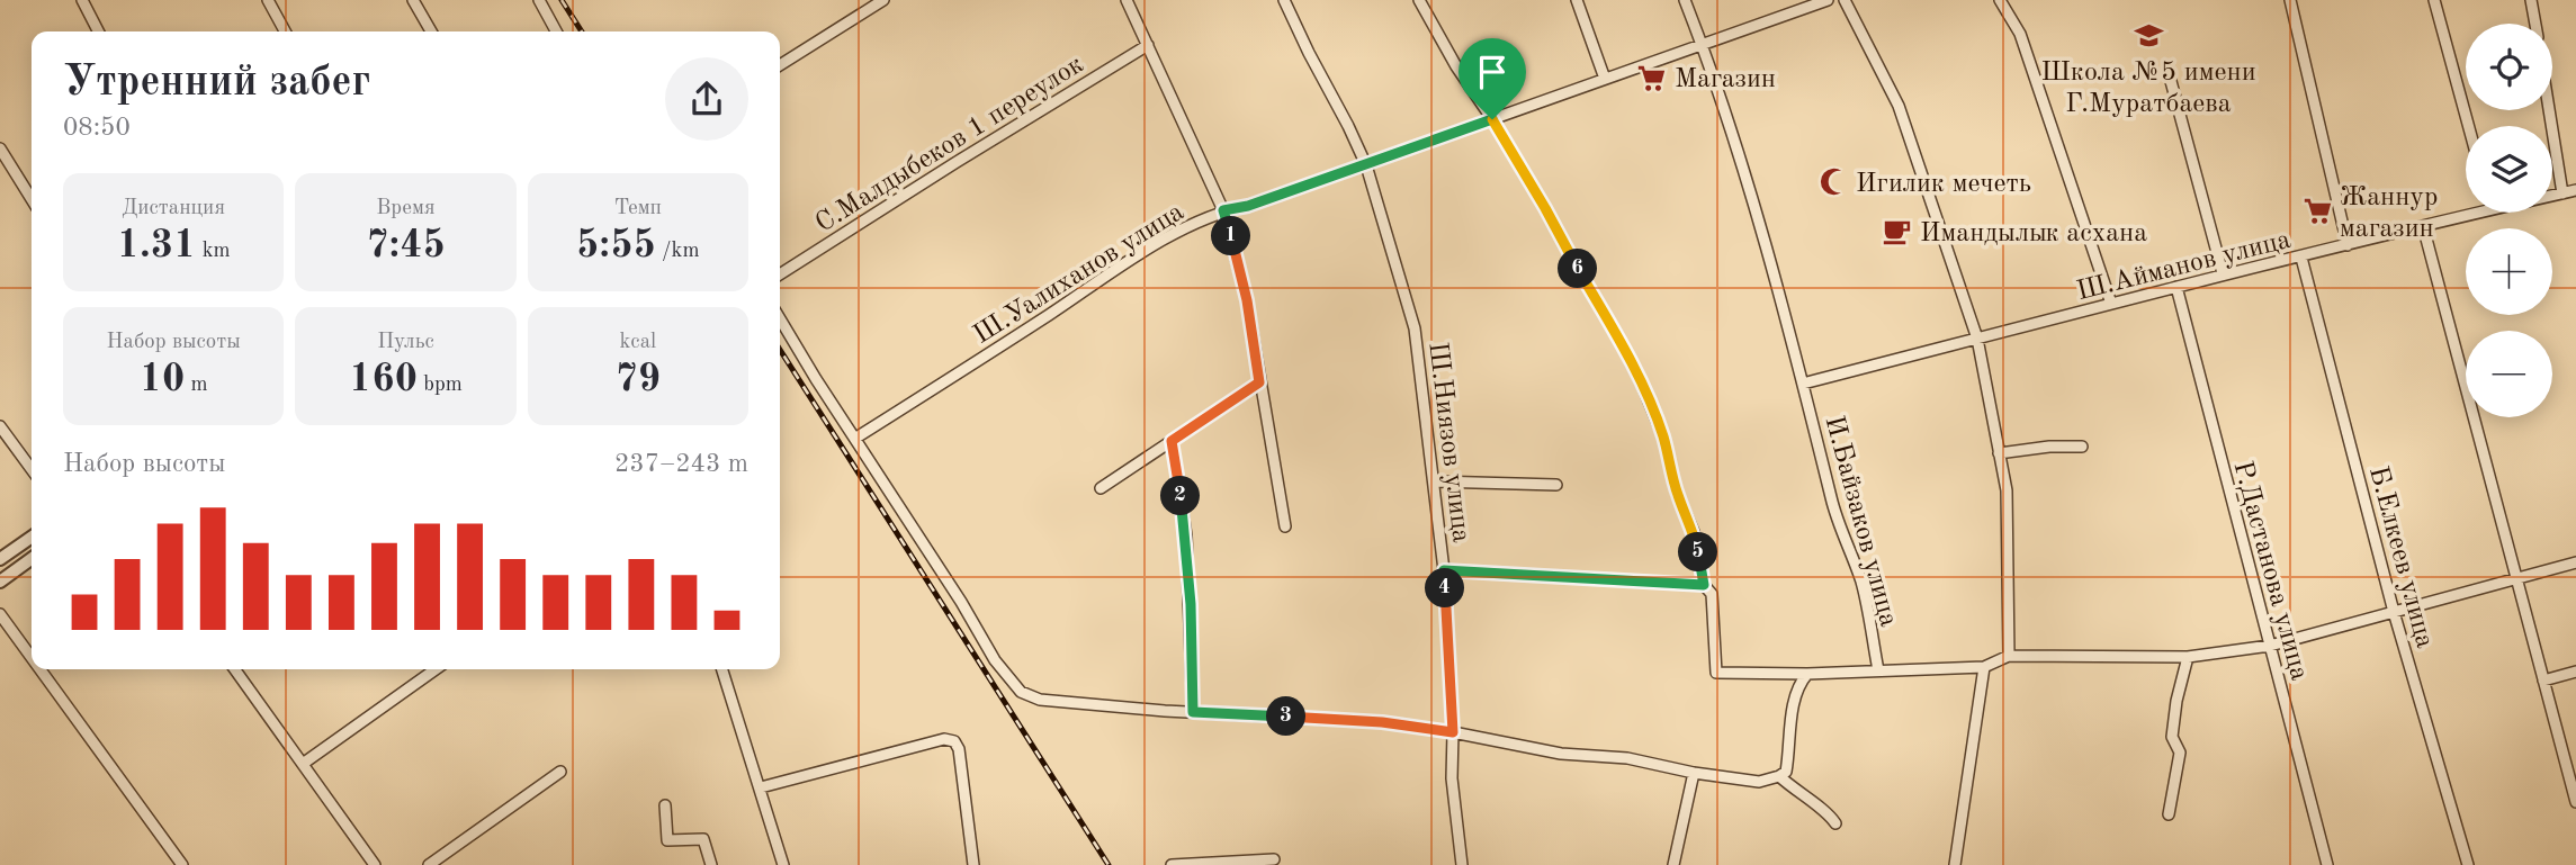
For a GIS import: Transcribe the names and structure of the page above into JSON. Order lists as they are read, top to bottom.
{
  "streets": {
    "street": [
      "С.Малдыбеков 1 переулок",
      "Ш.Айманов улица",
      "Ш.Уалиханов улица",
      "Ш.Ниязов улица",
      "И.Байзаков улица",
      "Б.Елкеев улица",
      "Р.Дастанова улица"
    ]
  },
  "crossings": [
    ["Ш.Айманов улица", "И.Байзаков улица"],
    ["Ш.Айманов улица", "Б.Елкеев улица"],
    ["Ш.Айманов улица", "Р.Дастанова улица"],
    ["Ш.Уалиханов улица", "Ш.Ниязов улица"],
    ["Ш.Уалиханов улица", "И.Байзаков улица"]
  ],
  "places": {
    "school or university": ["Школа №5 имени Г.Муратбаева"],
    "supermarket": ["Магазин", "Жаннур магазин"],
    "mosque": ["Игилик мечеть"],
    "cafe": ["Имандылык асхана"]
  },
  "page": {
    "map_buttons": ["+", "−"],
    "heading": ["Утренний забег", "08:50"],
    "stats": [
      ["Дистанция", "1.31 km"],
      ["Время", "7:45"],
      ["Темп", "5:55 /km"],
      ["Набор высоты", "10 m"],
      ["Пульс", "160 bpm"],
      ["kcal", "79"]
    ],
    "pins": [
      "1",
      "6",
      "2",
      "5",
      "4",
      "3"
    ],
    "chart": ["Набор высоты", "237–243 m"]
  }
}
